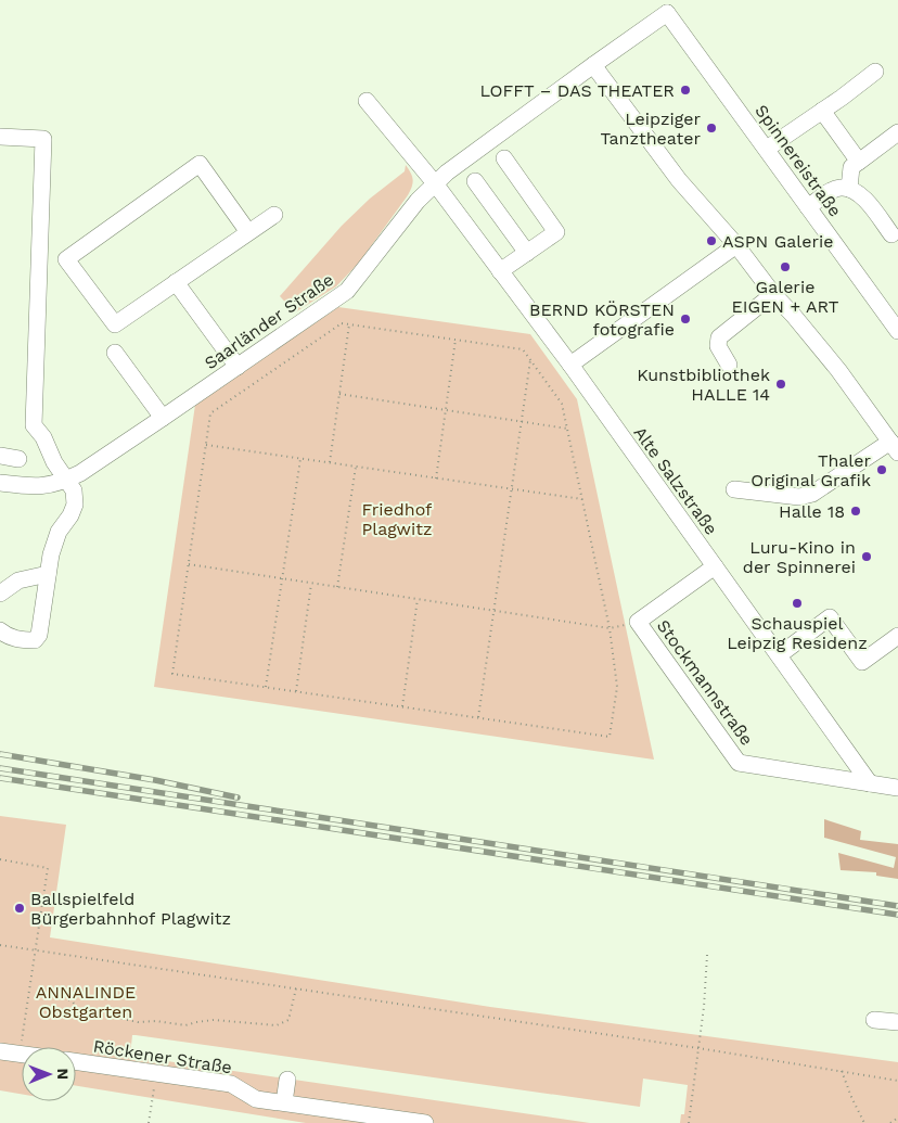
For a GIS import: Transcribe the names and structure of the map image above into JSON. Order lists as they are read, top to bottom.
{
  "streets": {
    "street": [
      "Spinnereistraße",
      "Saarländer Straße",
      "Alte Salzstraße",
      "Stockmannstraße",
      "Röckener Straße"
    ]
  },
  "crossings": [
    ["Spinnereistraße", "Saarländer Straße"],
    ["Saarländer Straße", "Alte Salzstraße"],
    ["Alte Salzstraße", "Stockmannstraße"]
  ],
  "parks": ["Friedhof Plagwitz", "ANNALINDE Obstgarten"],
  "places": [
    "LOFFT – DAS THEATER",
    "Leipziger Tanztheater",
    "ASPN Galerie",
    "Galerie EIGEN + ART",
    "BERND KÖRSTEN fotografie",
    "Kunstbibliothek HALLE 14",
    "Thaler Original Grafik",
    "Halle 18",
    "Luru-Kino in der Spinnerei",
    "Schauspiel Leipzig Residenz",
    "Ballspielfeld Bürgerbahnhof Plagwitz"
  ],
  "north": "right"
}
